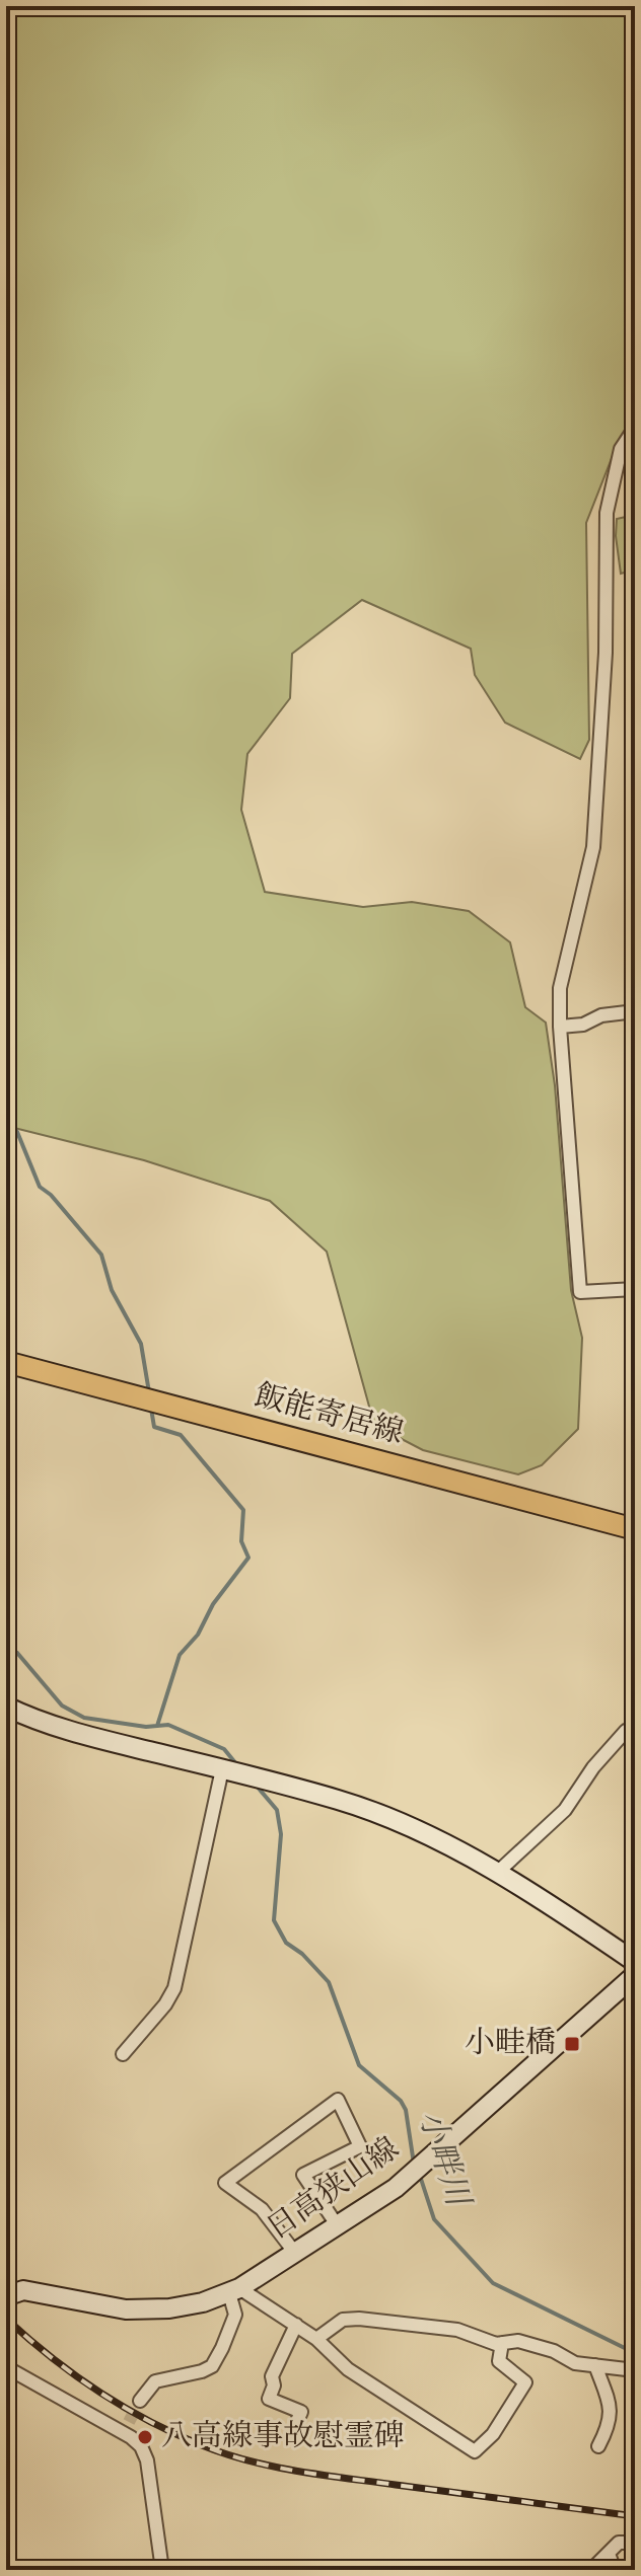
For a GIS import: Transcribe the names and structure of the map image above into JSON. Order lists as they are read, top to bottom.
{
  "streets": {
    "main road": ["飯能寄居線", "日高狭山線"]
  },
  "water": ["小畔川"],
  "places": {
    "transit": ["小畦橋"],
    "other": ["八高線事故慰霊碑"]
  }
}
